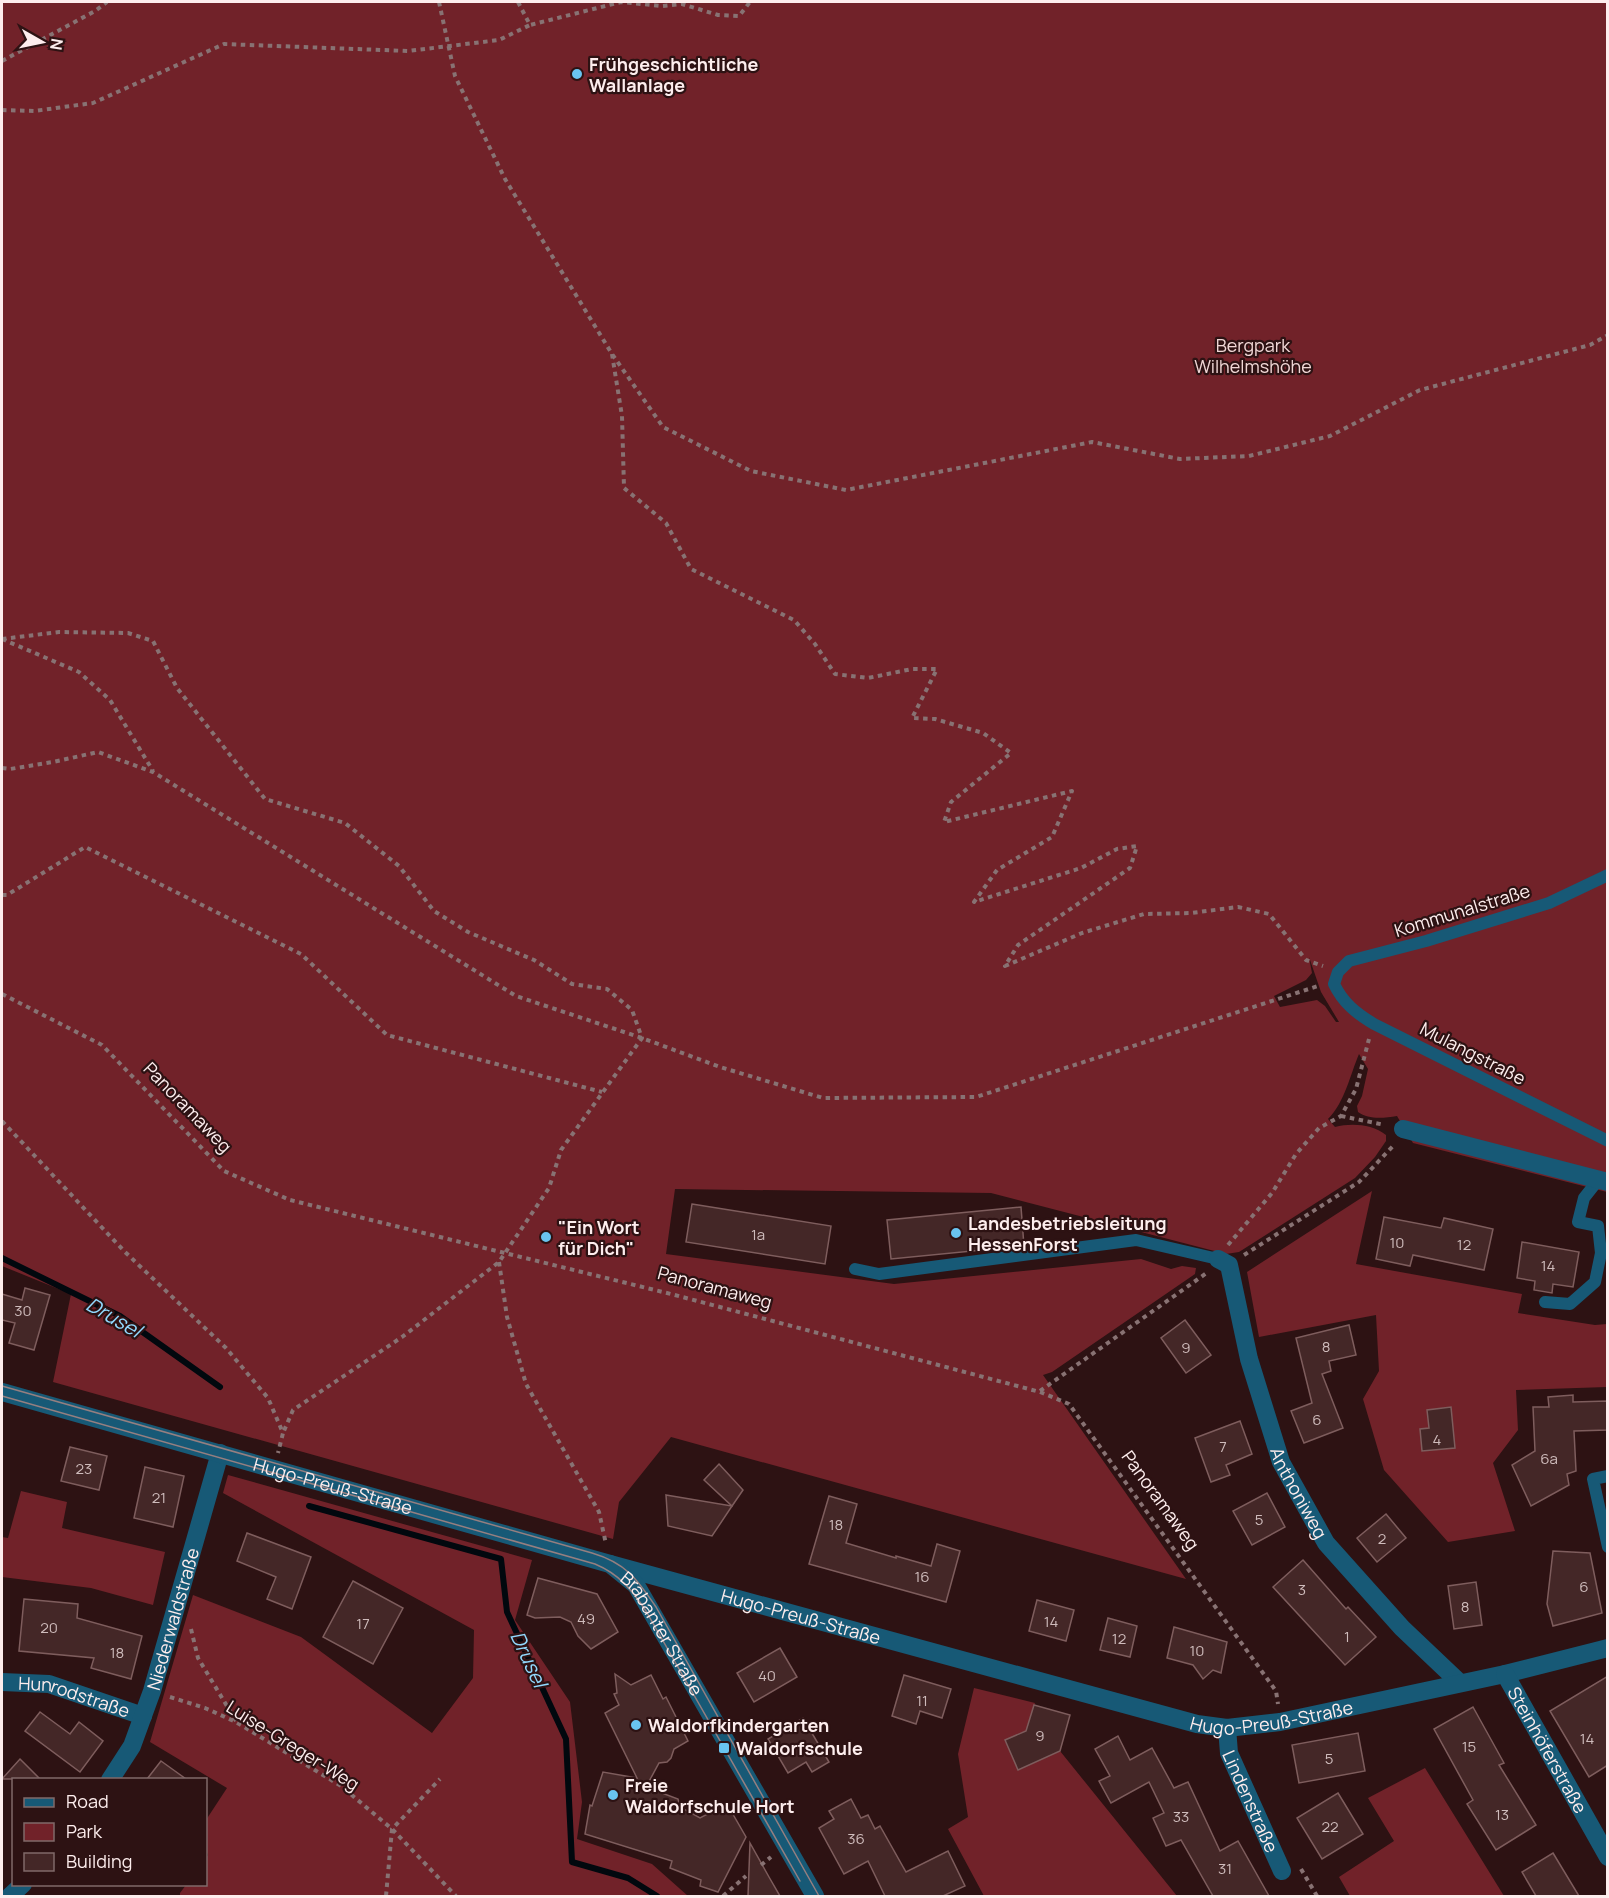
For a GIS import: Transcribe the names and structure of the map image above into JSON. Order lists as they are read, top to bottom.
{
  "streets": {
    "street": [
      "Hugo-Preuß-Straße",
      "Anthoniweg",
      "Niederwaldstraße",
      "Brabanter Straße",
      "Hunrodstraße",
      "Steinhöferstraße",
      "Lindenstraße"
    ],
    "lane": ["Kommunalstraße", "Mulangstraße"],
    "path": ["Panoramaweg", "Luise-Greger-Weg"]
  },
  "crossings": [
    ["Kommunalstraße", "Mulangstraße"],
    ["Panoramaweg", "Hugo-Preuß-Straße"],
    ["Hugo-Preuß-Straße", "Anthoniweg"],
    ["Hugo-Preuß-Straße", "Niederwaldstraße"],
    ["Hugo-Preuß-Straße", "Brabanter Straße"],
    ["Hugo-Preuß-Straße", "Steinhöferstraße"],
    ["Hugo-Preuß-Straße", "Lindenstraße"],
    ["Niederwaldstraße", "Hunrodstraße"],
    ["Niederwaldstraße", "Luise-Greger-Weg"]
  ],
  "water": ["Drusel"],
  "parks": ["Bergpark Wilhelmshöhe"],
  "places": {
    "other": [
      "Frühgeschichtliche Wallanlage",
      "Landesbetriebsleitung HessenForst",
      "\"Ein Wort für Dich\"",
      "Waldorfkindergarten",
      "Freie Waldorfschule Hort"
    ],
    "transit": ["Waldorfschule"]
  },
  "house_numbers": [
    "1a",
    "10",
    "12",
    "14",
    "30",
    "8",
    "9",
    "6",
    "4",
    "7",
    "6a",
    "23",
    "21",
    "5",
    "18",
    "2",
    "16",
    "6",
    "3",
    "8",
    "49",
    "14",
    "17",
    "20",
    "1",
    "12",
    "10",
    "18",
    "40",
    "11",
    "9",
    "14",
    "15",
    "5",
    "13",
    "33",
    "22",
    "36",
    "31"
  ],
  "legend": ["Road", "Park", "Building"],
  "north": "right"
}
